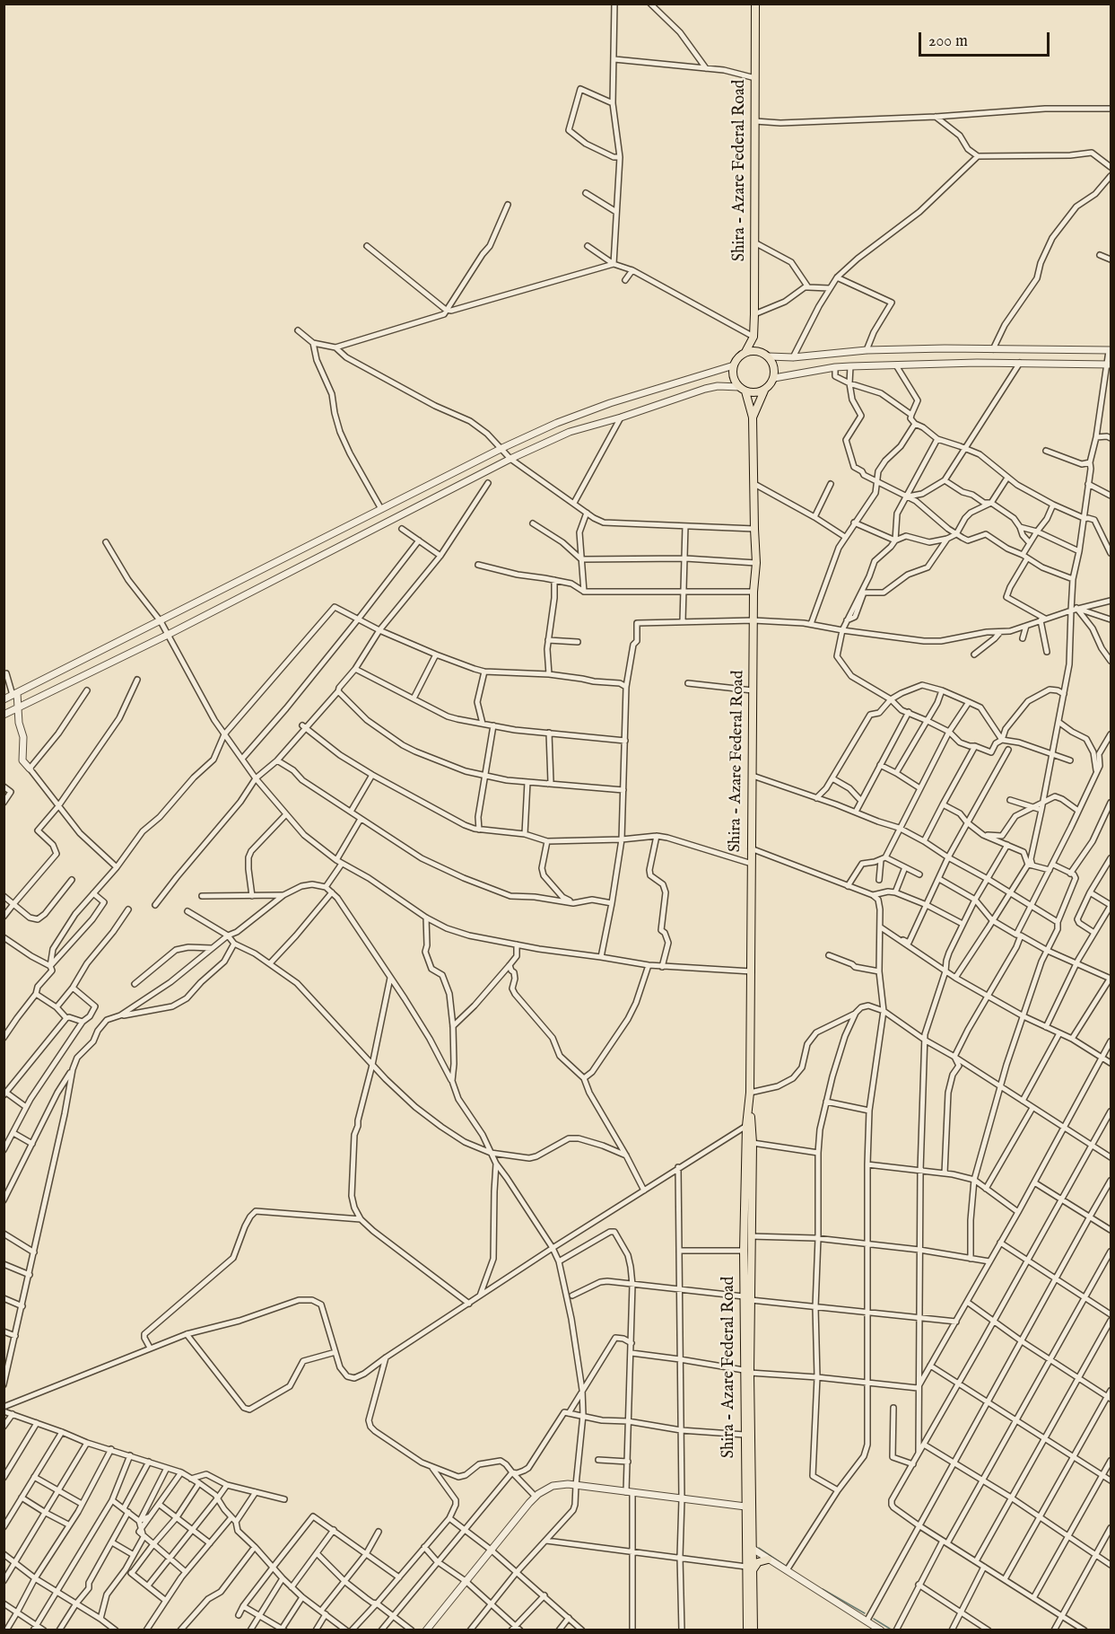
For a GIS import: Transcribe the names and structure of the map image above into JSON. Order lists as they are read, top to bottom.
{
  "streets": {
    "main road": ["Shira - Azare Federal Road"]
  },
  "scale_bar": "200 m"
}
